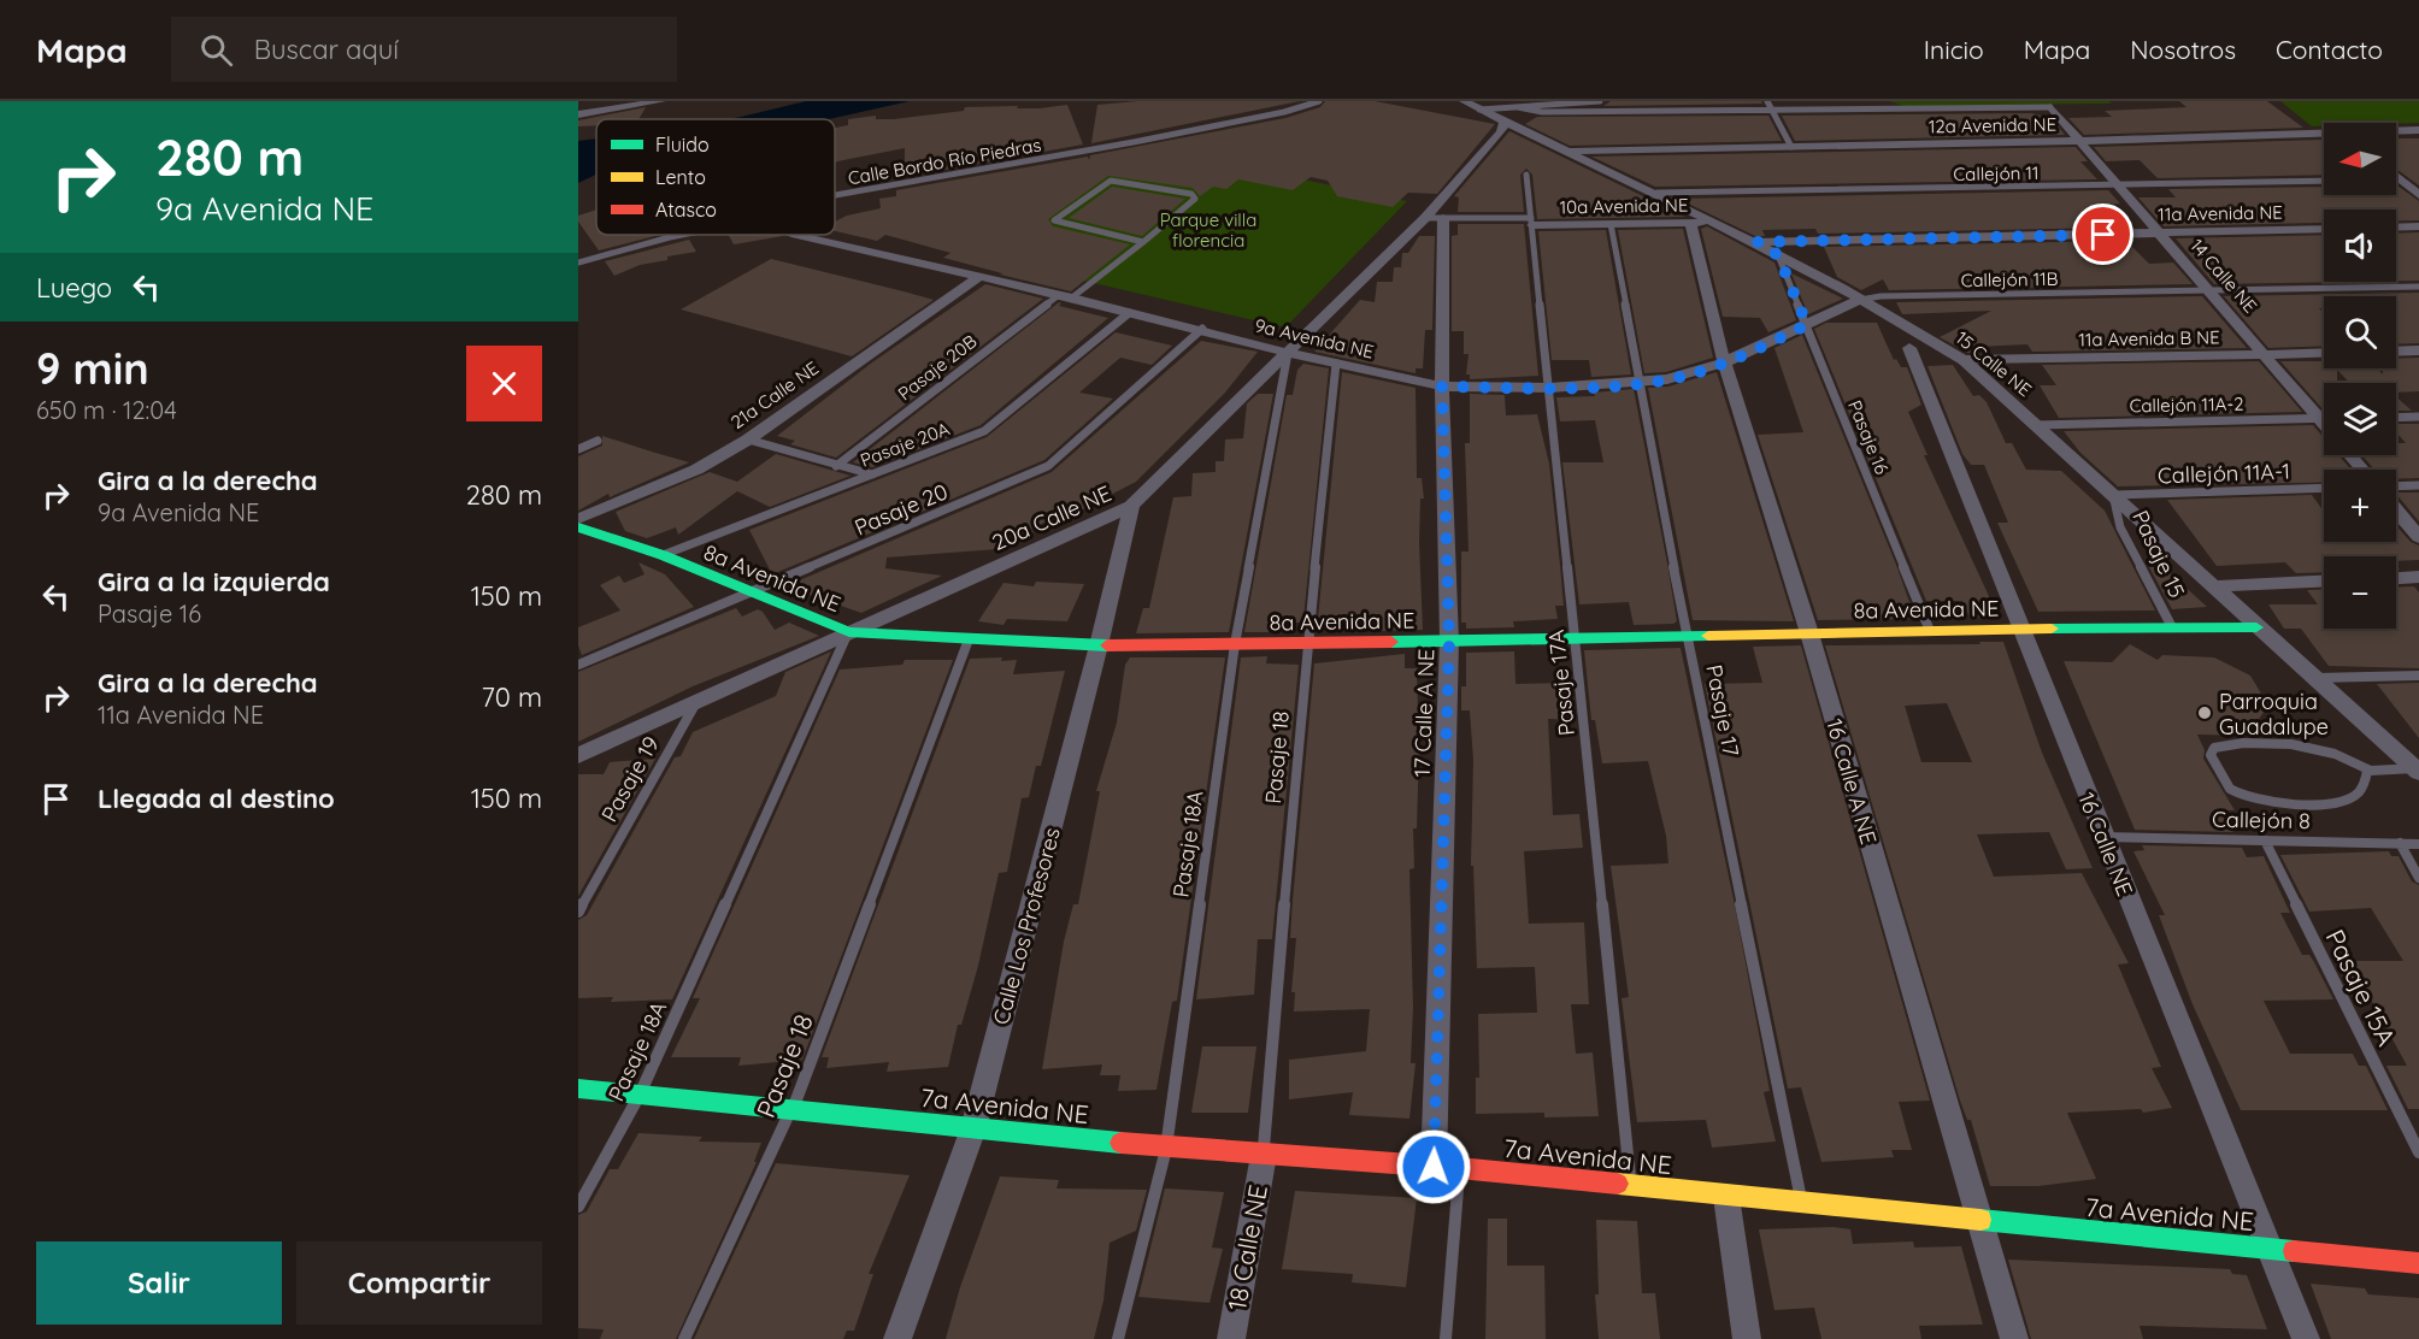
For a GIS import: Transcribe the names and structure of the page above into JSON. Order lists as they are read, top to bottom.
{
  "streets": {
    "street": [
      "12a Avenida NE",
      "10a Avenida NE",
      "11a Avenida NE",
      "14 Calle NE",
      "9a Avenida NE",
      "11a Avenida B NE",
      "15 Calle NE",
      "21a Calle NE",
      "20a Calle NE",
      "8a Avenida NE",
      "17 Calle A NE",
      "16 Calle A NE",
      "16 Calle NE",
      "Calle Los Profesores",
      "7a Avenida NE",
      "18 Calle NE"
    ],
    "lane": [
      "Calle Bordo Río Piedras",
      "Callejón 11",
      "Callejón 11B",
      "Pasaje 20B",
      "Callejón 11A-2",
      "Pasaje 16",
      "Pasaje 20A",
      "Callejón 11A-1",
      "Pasaje 20",
      "Pasaje 15",
      "Pasaje 17A",
      "Pasaje 17",
      "Pasaje 18",
      "Pasaje 19",
      "Callejón 8",
      "Pasaje 18A",
      "Pasaje 15A"
    ]
  },
  "crossings": [
    ["12a Avenida NE", "14 Calle NE"],
    ["12a Avenida NE", "15 Calle NE"],
    ["Callejón 11", "14 Calle NE"],
    ["Callejón 11", "15 Calle NE"],
    ["10a Avenida NE", "15 Calle NE"],
    ["10a Avenida NE", "Pasaje 17A"],
    ["10a Avenida NE", "Pasaje 17"],
    ["10a Avenida NE", "16 Calle A NE"],
    ["11a Avenida NE", "14 Calle NE"],
    ["11a Avenida NE", "15 Calle NE"],
    ["14 Calle NE", "Callejón 11B"],
    ["14 Calle NE", "11a Avenida B NE"],
    ["14 Calle NE", "Callejón 11A-2"],
    ["Callejón 11B", "9a Avenida NE"],
    ["Callejón 11B", "15 Calle NE"],
    ["9a Avenida NE", "15 Calle NE"],
    ["9a Avenida NE", "Pasaje 20B"],
    ["9a Avenida NE", "21a Calle NE"],
    ["9a Avenida NE", "Pasaje 16"],
    ["9a Avenida NE", "Pasaje 20A"],
    ["9a Avenida NE", "Pasaje 20"],
    ["9a Avenida NE", "20a Calle NE"],
    ["9a Avenida NE", "Pasaje 17A"],
    ["9a Avenida NE", "Pasaje 17"],
    ["9a Avenida NE", "17 Calle A NE"],
    ["9a Avenida NE", "Pasaje 18"],
    ["9a Avenida NE", "16 Calle A NE"],
    ["9a Avenida NE", "Pasaje 18A"],
    ["11a Avenida B NE", "15 Calle NE"],
    ["15 Calle NE", "Callejón 11A-2"],
    ["15 Calle NE", "Pasaje 16"],
    ["15 Calle NE", "Callejón 11A-1"],
    ["15 Calle NE", "20a Calle NE"],
    ["15 Calle NE", "Pasaje 15"],
    ["15 Calle NE", "8a Avenida NE"],
    ["Pasaje 16", "8a Avenida NE"],
    ["Pasaje 20A", "8a Avenida NE"],
    ["Callejón 11A-1", "Pasaje 15"],
    ["Pasaje 20", "8a Avenida NE"],
    ["20a Calle NE", "8a Avenida NE"],
    ["20a Calle NE", "17 Calle A NE"],
    ["20a Calle NE", "Pasaje 19"],
    ["20a Calle NE", "Pasaje 18A"],
    ["20a Calle NE", "Calle Los Profesores"],
    ["Pasaje 15", "8a Avenida NE"],
    ["8a Avenida NE", "Pasaje 17A"],
    ["8a Avenida NE", "Pasaje 17"],
    ["8a Avenida NE", "17 Calle A NE"],
    ["8a Avenida NE", "Pasaje 18"],
    ["8a Avenida NE", "16 Calle A NE"],
    ["8a Avenida NE", "Pasaje 18A"],
    ["8a Avenida NE", "16 Calle NE"],
    ["8a Avenida NE", "Calle Los Profesores"],
    ["Pasaje 17A", "7a Avenida NE"],
    ["Pasaje 17", "7a Avenida NE"],
    ["17 Calle A NE", "7a Avenida NE"],
    ["Pasaje 18", "7a Avenida NE"],
    ["Pasaje 18", "18 Calle NE"],
    ["16 Calle A NE", "7a Avenida NE"],
    ["Callejón 8", "16 Calle NE"],
    ["Callejón 8", "Pasaje 15A"],
    ["Pasaje 18A", "7a Avenida NE"],
    ["16 Calle NE", "7a Avenida NE"],
    ["Calle Los Profesores", "7a Avenida NE"],
    ["7a Avenida NE", "18 Calle NE"]
  ],
  "parks": ["Parque villa florencia"],
  "places": ["Parroquia Guadalupe"],
  "legend": ["Fluido", "Lento", "Atasco"],
  "north": "left",
  "page": {
    "header": "Mapa",
    "search": "Buscar aquí",
    "nav": [
      "Inicio",
      "Mapa",
      "Nosotros",
      "Contacto"
    ],
    "turn": ["280 m", "9a Avenida NE"],
    "map_buttons": ["+", "−"],
    "then": "Luego",
    "heading": ["9 min", "650 m · 12:04"],
    "list": [
      {
        "name": "Gira a la derecha",
        "note": "9a Avenida NE",
        "value": "280 m"
      },
      {
        "name": "Gira a la izquierda",
        "note": "Pasaje 16",
        "value": "150 m"
      },
      {
        "name": "Gira a la derecha",
        "note": "11a Avenida NE",
        "value": "70 m"
      },
      {
        "name": "Llegada al destino",
        "value": "150 m"
      }
    ],
    "buttons": ["Salir", "Compartir"]
  }
}
